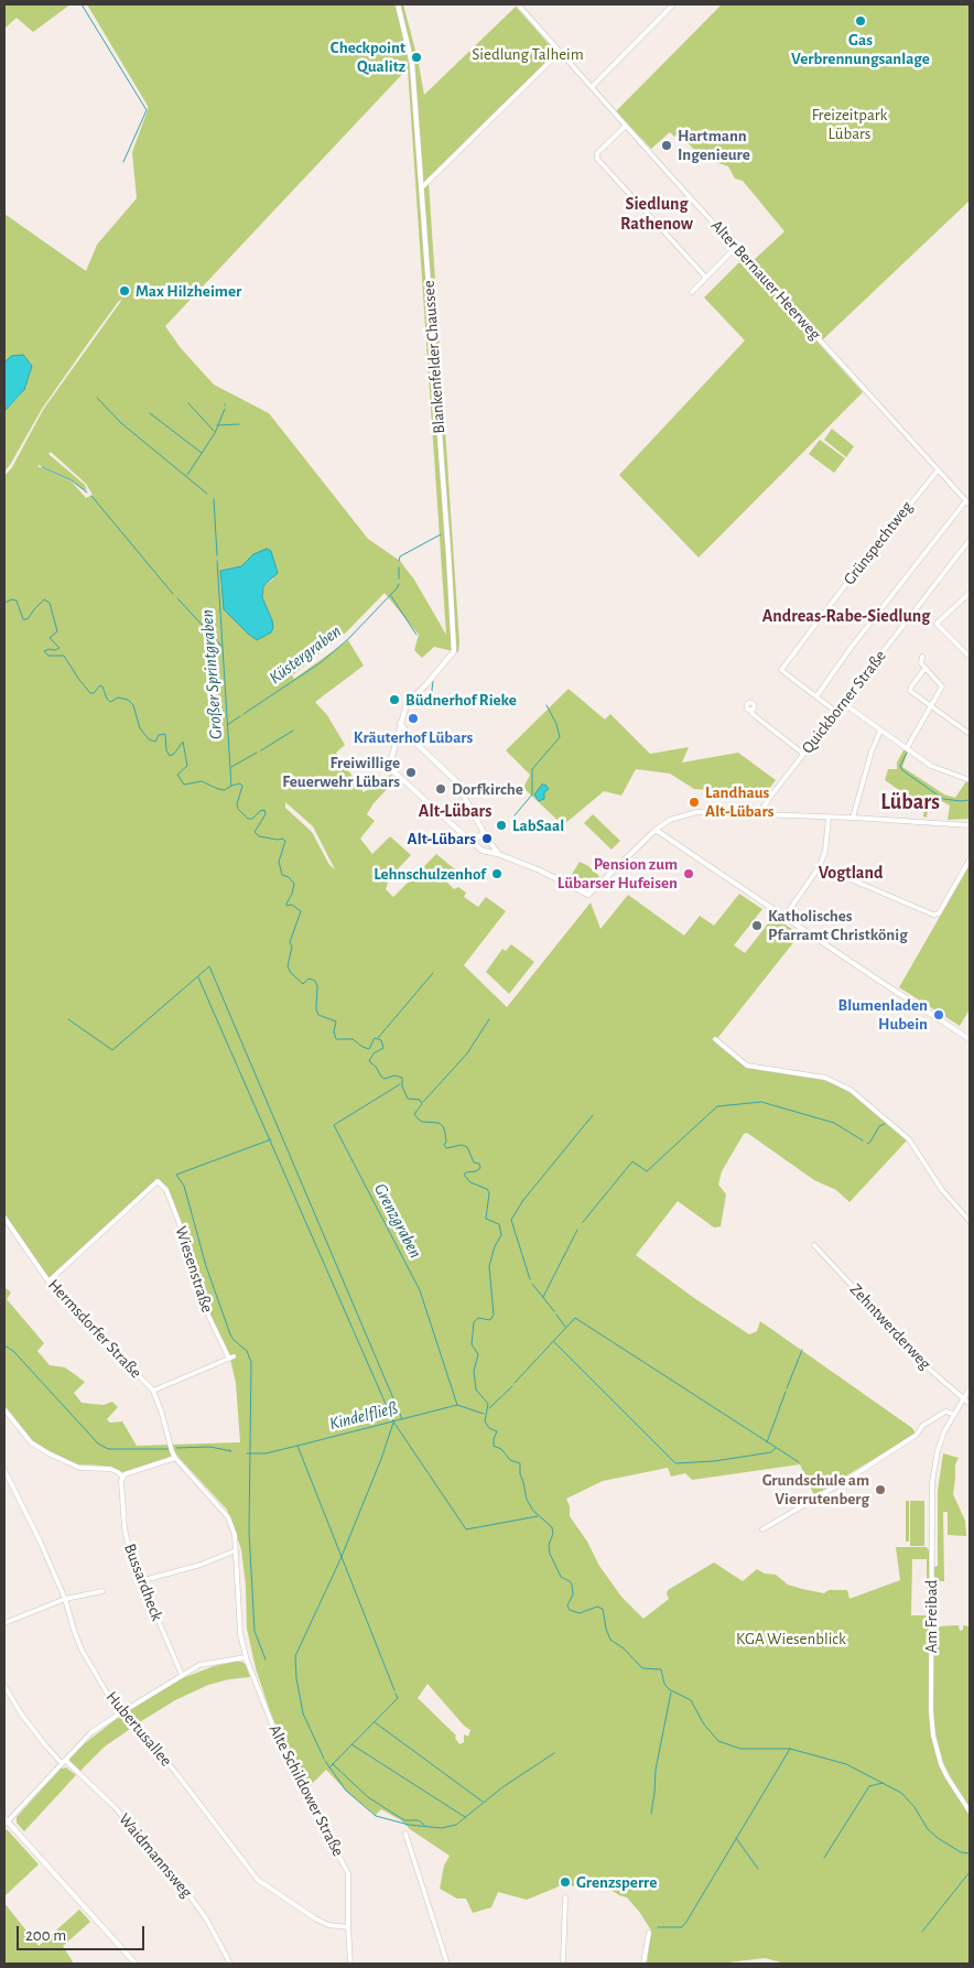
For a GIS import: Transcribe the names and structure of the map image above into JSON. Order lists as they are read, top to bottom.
{
  "streets": {
    "street": [
      "Alter Bernauer Heerweg",
      "Blankenfelder Chaussee",
      "Grünspechtweg",
      "Quickborner Straße",
      "Wiesenstraße",
      "Zehntwerderweg",
      "Hermsdorfer Straße",
      "Bussardheck",
      "Am Freibad",
      "Hubertusallee",
      "Alte Schildower Straße",
      "Waidmannsweg"
    ]
  },
  "crossings": [
    ["Alter Bernauer Heerweg", "Grünspechtweg"],
    ["Wiesenstraße", "Hermsdorfer Straße"],
    ["Zehntwerderweg", "Am Freibad"],
    ["Hermsdorfer Straße", "Alte Schildower Straße"],
    ["Hubertusallee", "Alte Schildower Straße"]
  ],
  "districts": [
    "Siedlung Rathenow",
    "Andreas-Rabe-Siedlung",
    "Lübars",
    "Alt-Lübars",
    "Vogtland"
  ],
  "water": [
    "Küstergraben",
    "Großer Sprintgraben",
    "Grenzgraben",
    "Kindelfließ"
  ],
  "parks": ["Siedlung Talheim", "Freizeitpark Lübars", "KGA Wiesenblick"],
  "places": [
    "Gas Verbrennungsanlage",
    "Checkpoint Qualitz",
    "Hartmann Ingenieure",
    "Max Hilzheimer",
    "Büdnerhof Rieke",
    "Kräuterhof Lübars",
    "Freiwillige Feuerwehr Lübars",
    "Dorfkirche",
    "Landhaus Alt-Lübars",
    "LabSaal",
    "Alt-Lübars",
    "Lehnschulzenhof",
    "Pension zum Lübarser Hufeisen",
    "Katholisches Pfarramt Christkönig",
    "Blumenladen Hubein",
    "Grundschule am Vierrutenberg",
    "Grenzsperre"
  ],
  "scale_bar": "200 m"
}
